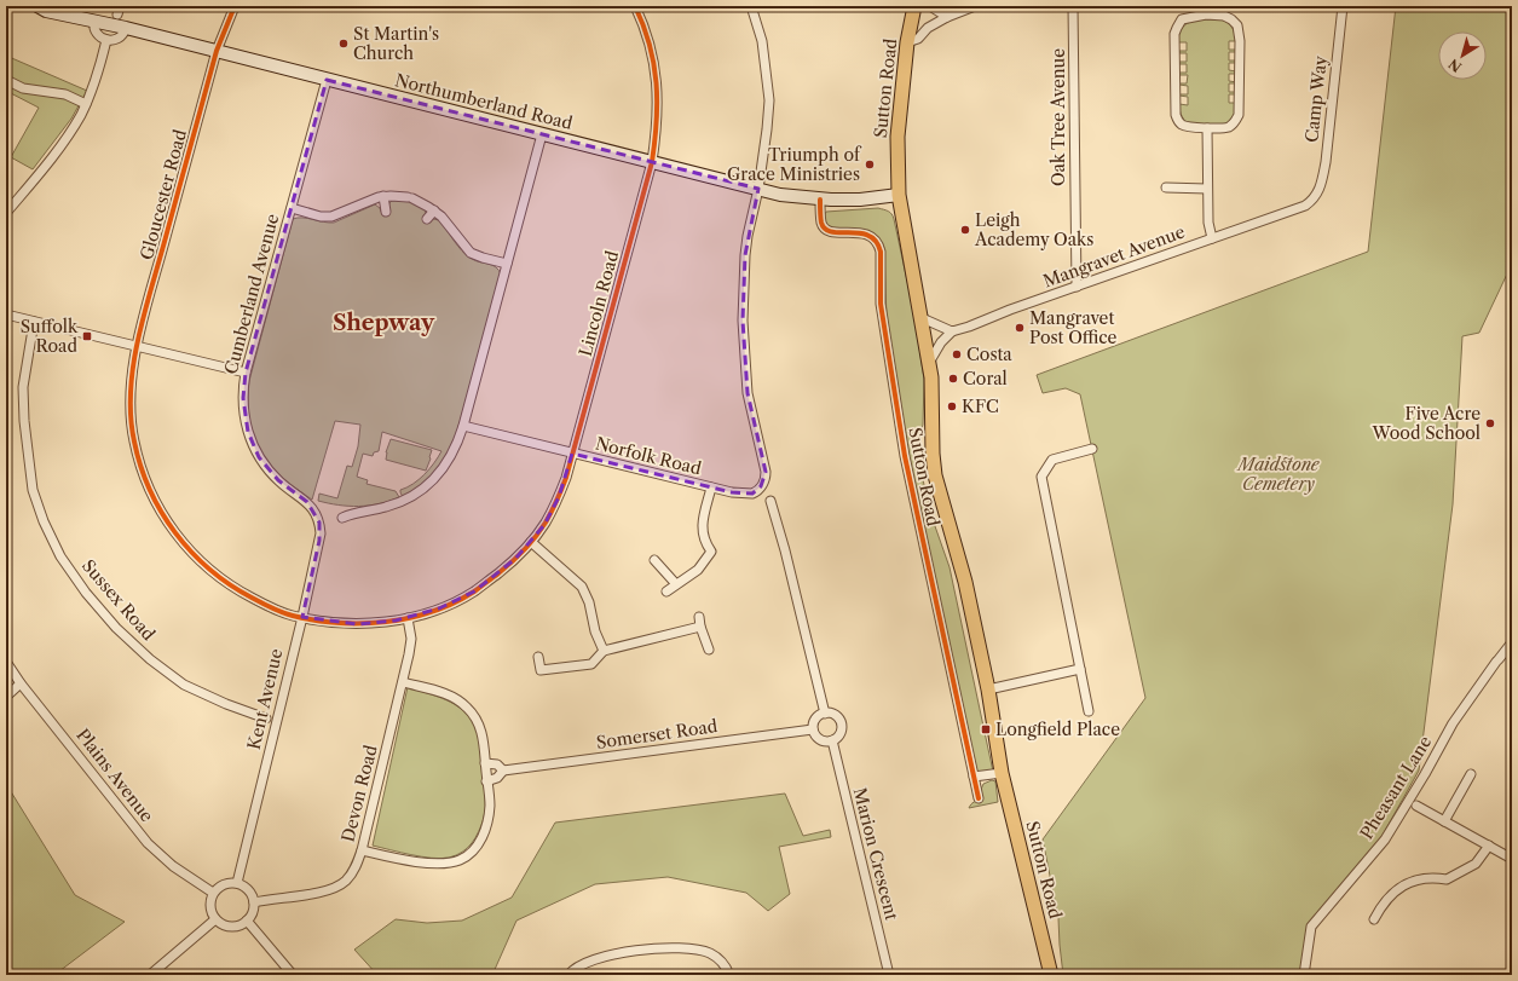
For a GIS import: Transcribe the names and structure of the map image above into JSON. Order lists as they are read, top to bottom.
{
  "streets": {
    "main road": ["Sutton Road"],
    "street": [
      "Camp Way",
      "Northumberland Road",
      "Oak Tree Avenue",
      "Gloucester Road",
      "Mangravet Avenue",
      "Cumberland Avenue",
      "Lincoln Road",
      "Norfolk Road",
      "Sussex Road",
      "Kent Avenue",
      "Somerset Road",
      "Plains Avenue",
      "Pheasant Lane",
      "Devon Road",
      "Marion Crescent"
    ]
  },
  "crossings": [
    ["Sutton Road", "Northumberland Road"],
    ["Camp Way", "Mangravet Avenue"],
    ["Northumberland Road", "Gloucester Road"],
    ["Northumberland Road", "Cumberland Avenue"],
    ["Northumberland Road", "Lincoln Road"],
    ["Northumberland Road", "Norfolk Road"],
    ["Oak Tree Avenue", "Mangravet Avenue"],
    ["Gloucester Road", "Lincoln Road"],
    ["Gloucester Road", "Kent Avenue"],
    ["Cumberland Avenue", "Kent Avenue"],
    ["Lincoln Road", "Norfolk Road"],
    ["Lincoln Road", "Kent Avenue"],
    ["Lincoln Road", "Devon Road"],
    ["Kent Avenue", "Plains Avenue"],
    ["Kent Avenue", "Devon Road"],
    ["Somerset Road", "Marion Crescent"],
    ["Plains Avenue", "Devon Road"]
  ],
  "districts": ["Shepway"],
  "parks": ["Maidstone Cemetery"],
  "places": {
    "other": [
      "St Martin's Church",
      "Triumph of Grace Ministries",
      "Leigh Academy Oaks",
      "Mangravet Post Office",
      "Costa",
      "Coral",
      "KFC",
      "Five Acre Wood School"
    ],
    "transit": ["Suffolk Road", "Longfield Place"]
  },
  "north": "bottom left"
}
